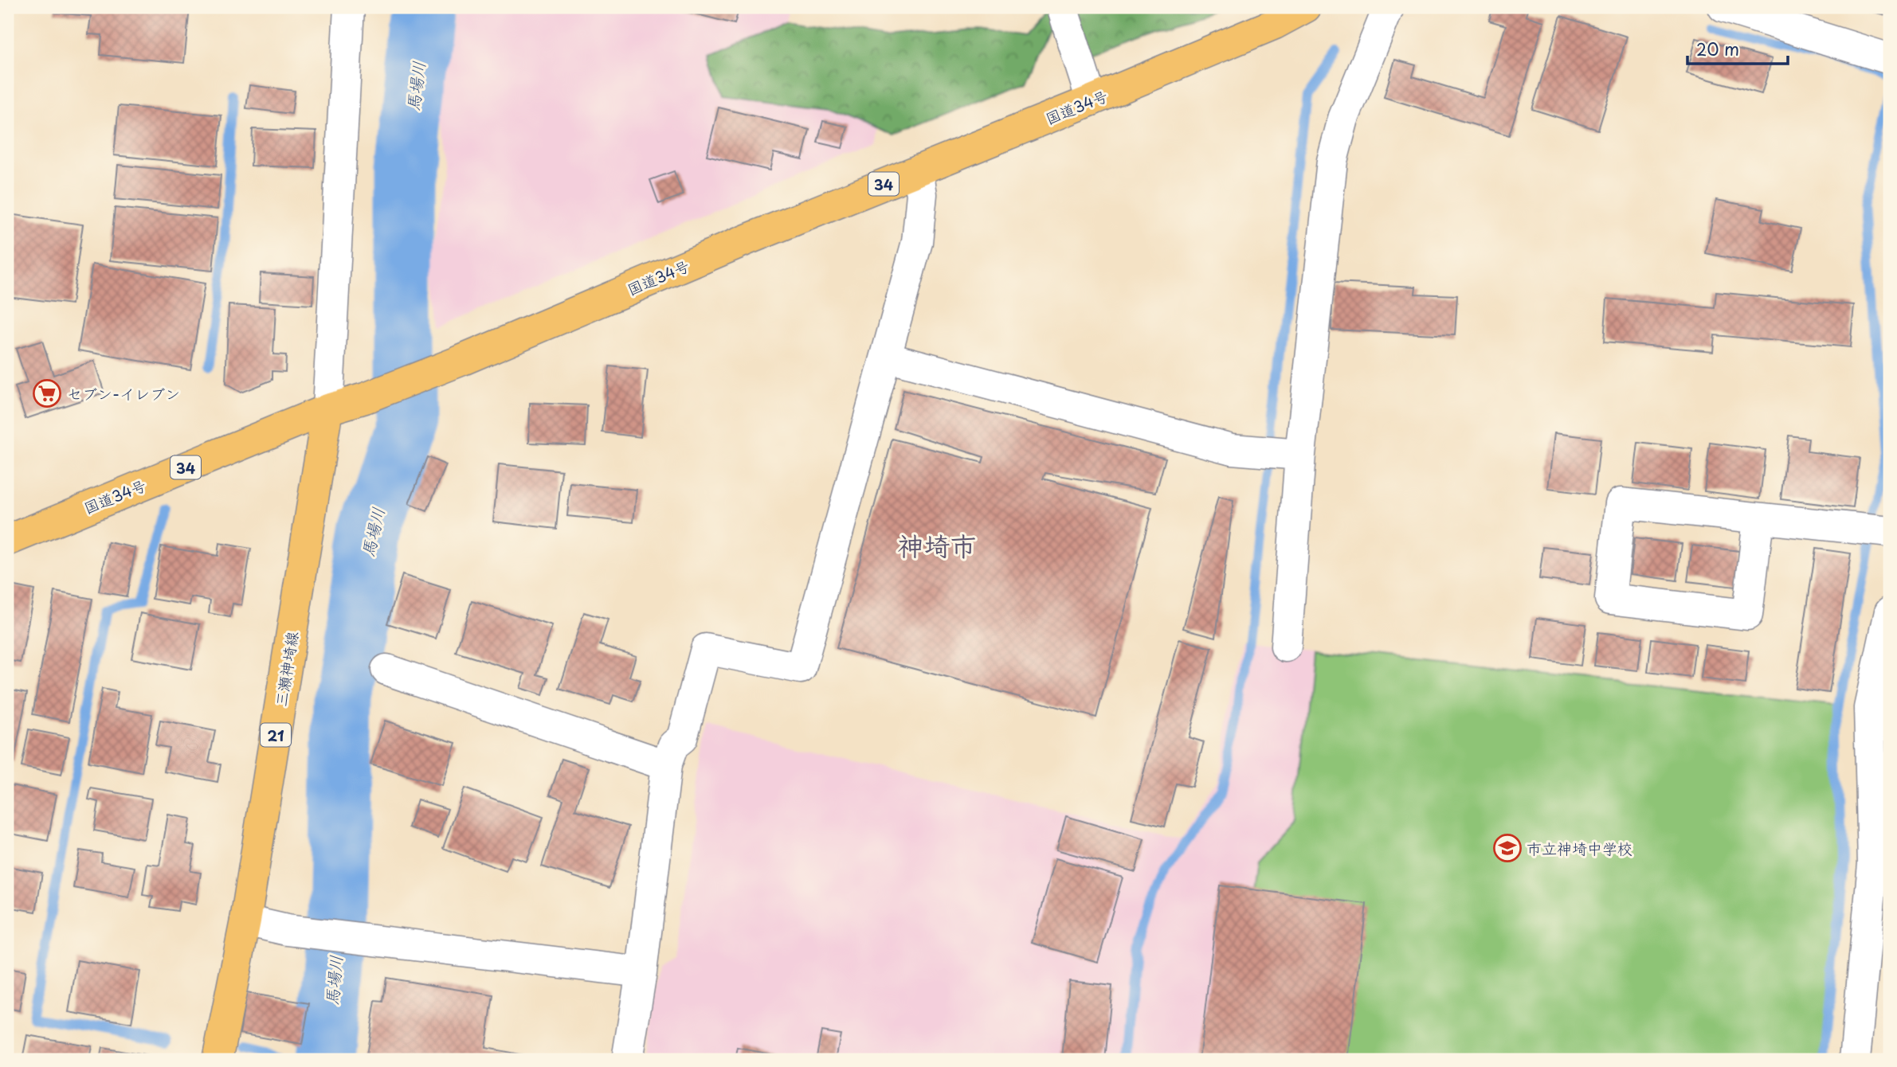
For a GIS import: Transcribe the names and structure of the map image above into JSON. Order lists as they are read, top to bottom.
{
  "streets": {
    "main road": [
      "国道34号",
      "34",
      "三瀬神埼線",
      "21"
    ]
  },
  "crossings": [
    ["国道34号", "三瀬神埼線"]
  ],
  "districts": ["神埼市"],
  "water": ["馬場川"],
  "places": {
    "supermarket": ["セブン-イレブン"],
    "school or university": ["市立神埼中学校"]
  },
  "scale_bar": "20 m"
}
